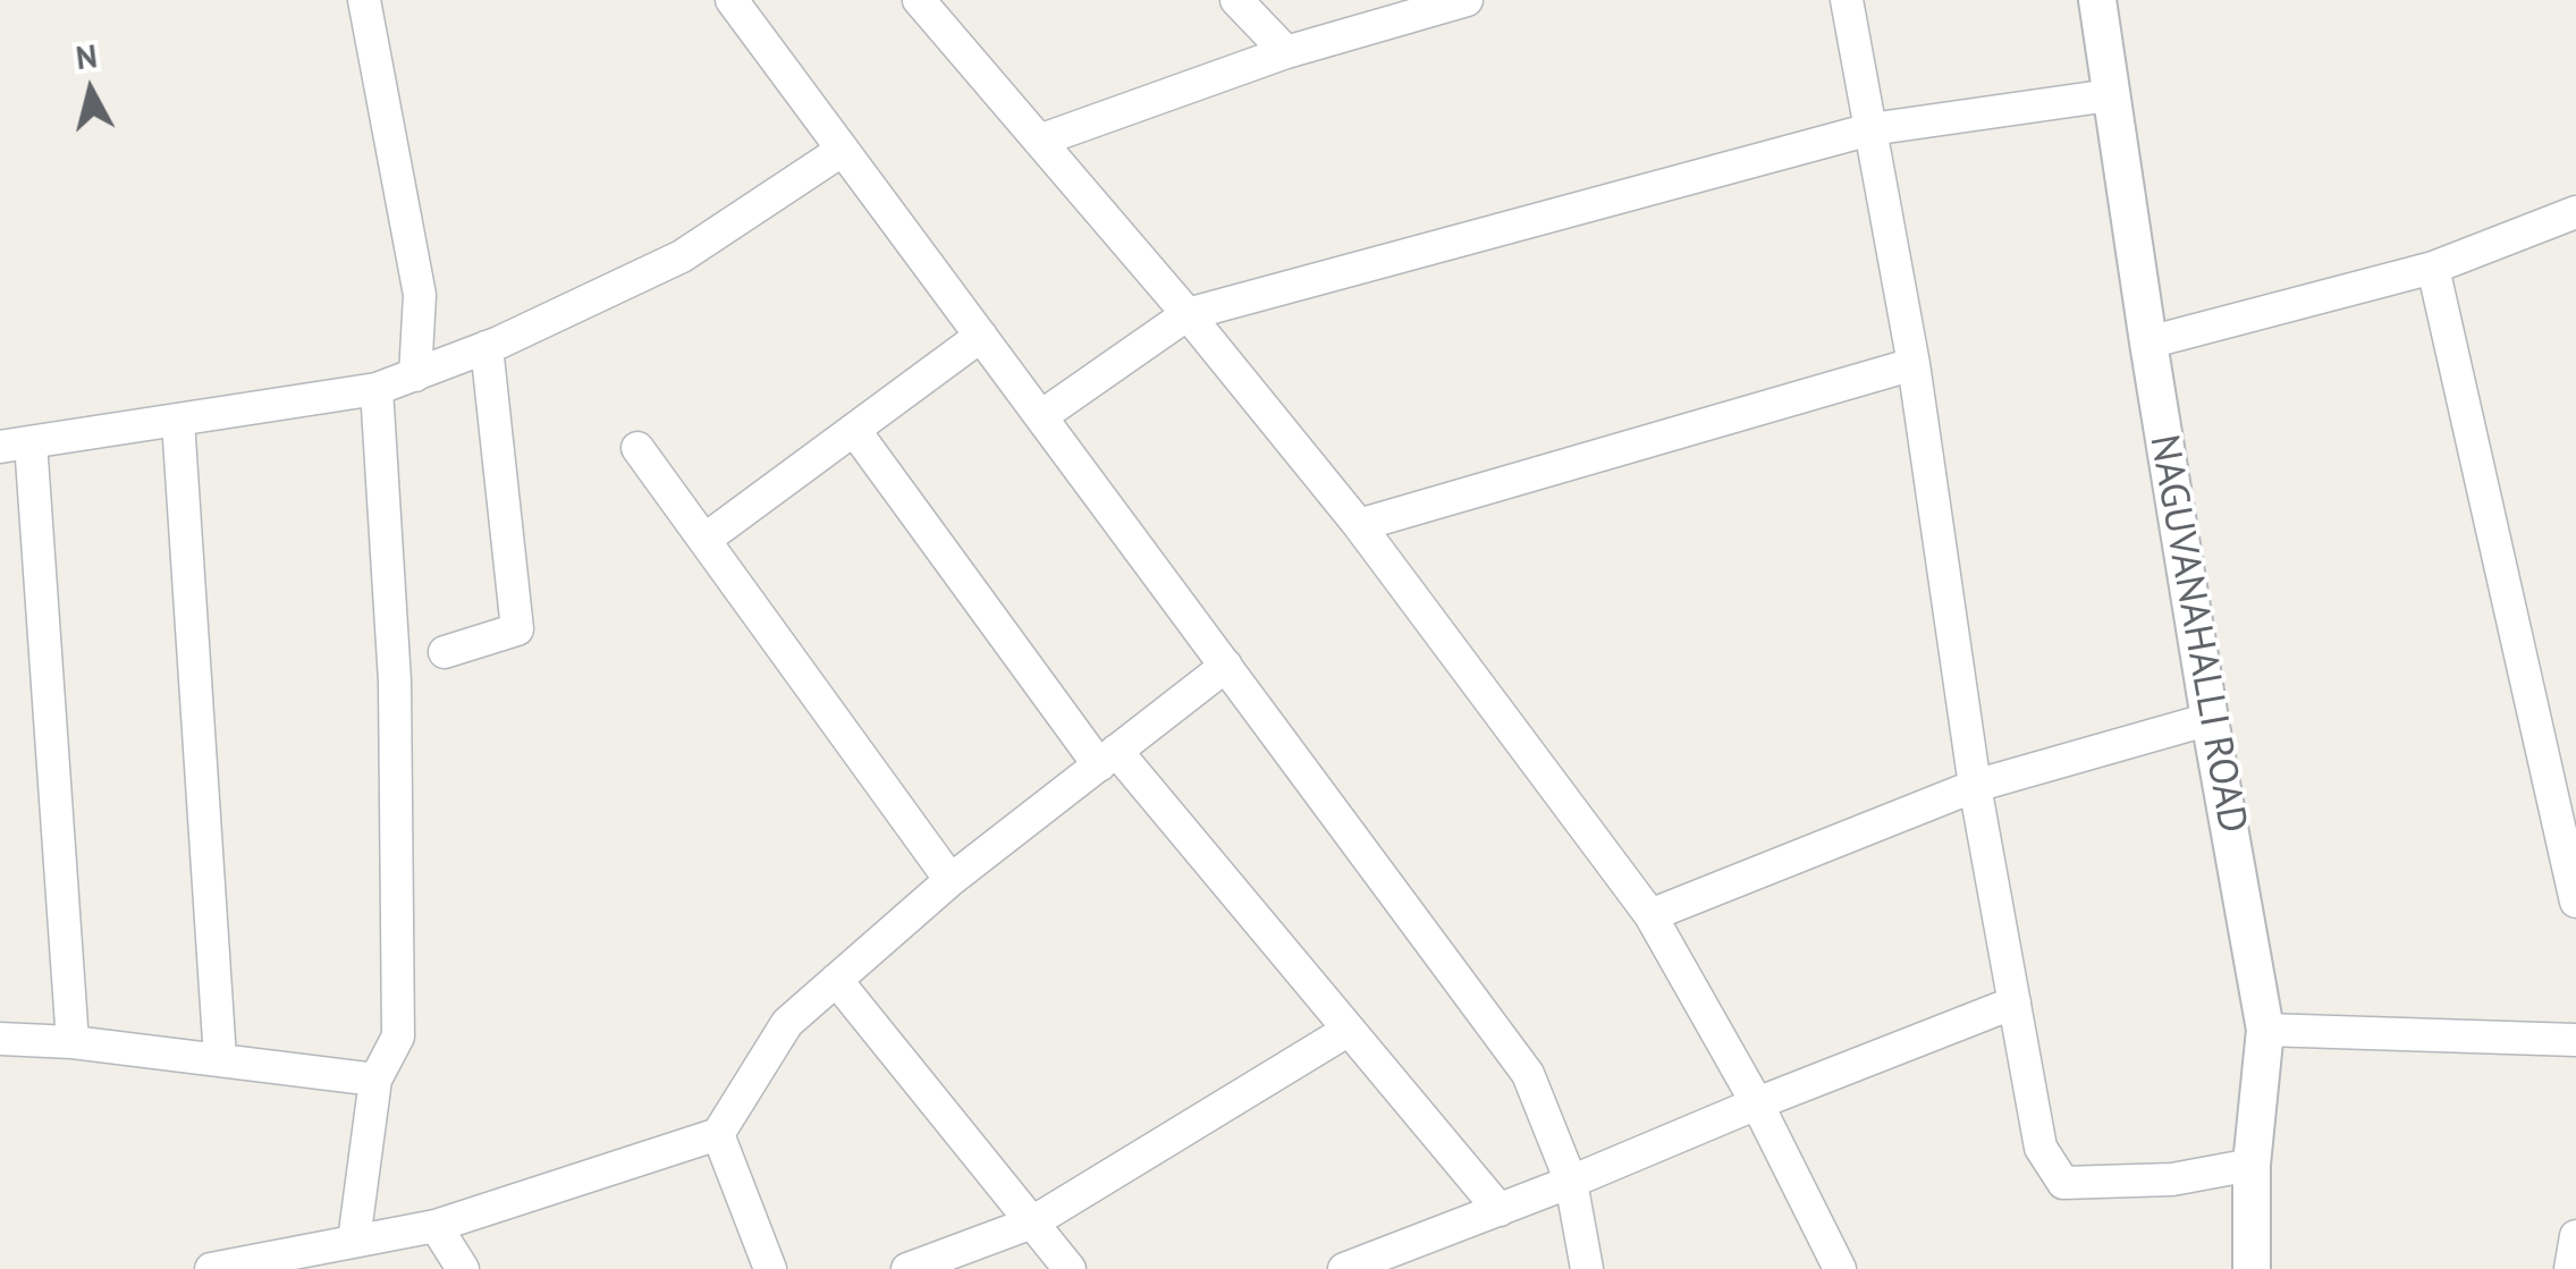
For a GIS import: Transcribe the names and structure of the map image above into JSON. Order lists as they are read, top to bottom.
{
  "streets": {
    "street": ["NAGUVANAHALLI ROAD"]
  },
  "north": "top"
}
